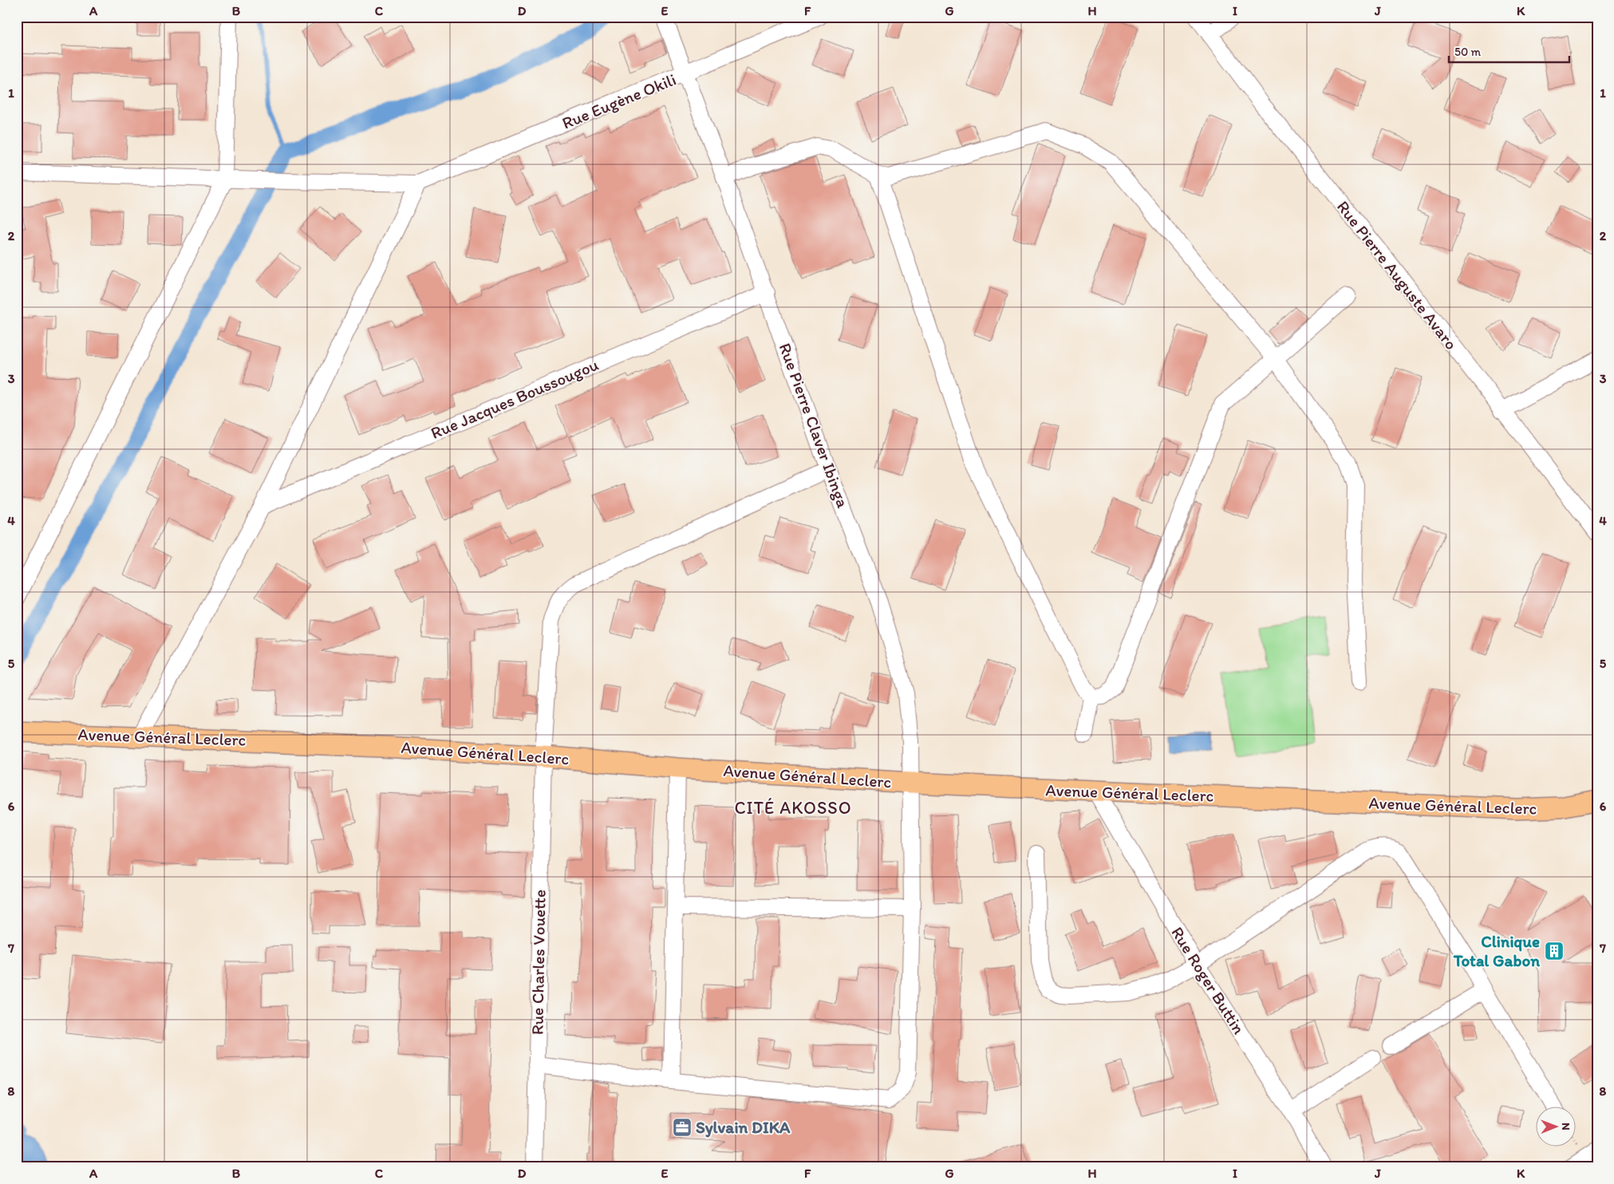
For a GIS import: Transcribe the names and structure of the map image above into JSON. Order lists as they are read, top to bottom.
{
  "streets": {
    "main road": ["Avenue Général Leclerc"],
    "street": [
      "Rue Eugène Okili",
      "Rue Pierre Auguste Avaro",
      "Rue Jacques Boussougou",
      "Rue Pierre Claver Ibinga",
      "Rue Charles Vouette",
      "Rue Roger Buttin"
    ]
  },
  "crossings": [
    ["Rue Eugène Okili", "Rue Pierre Claver Ibinga"],
    ["Rue Jacques Boussougou", "Rue Pierre Claver Ibinga"],
    ["Rue Pierre Claver Ibinga", "Avenue Général Leclerc"],
    ["Rue Pierre Claver Ibinga", "Rue Charles Vouette"],
    ["Avenue Général Leclerc", "Rue Charles Vouette"],
    ["Avenue Général Leclerc", "Rue Roger Buttin"]
  ],
  "districts": ["CITÉ AKOSSO"],
  "places": {
    "building": ["Clinique Total Gabon"],
    "office": ["Sylvain DIKA"]
  },
  "scale_bar": "50 m",
  "north": "right",
  "grid": {
    "columns": [
      "A",
      "B",
      "C",
      "D",
      "E",
      "F",
      "G",
      "H",
      "I",
      "J",
      "K"
    ],
    "rows": [
      "1",
      "2",
      "3",
      "4",
      "5",
      "6",
      "7",
      "8"
    ]
  }
}
